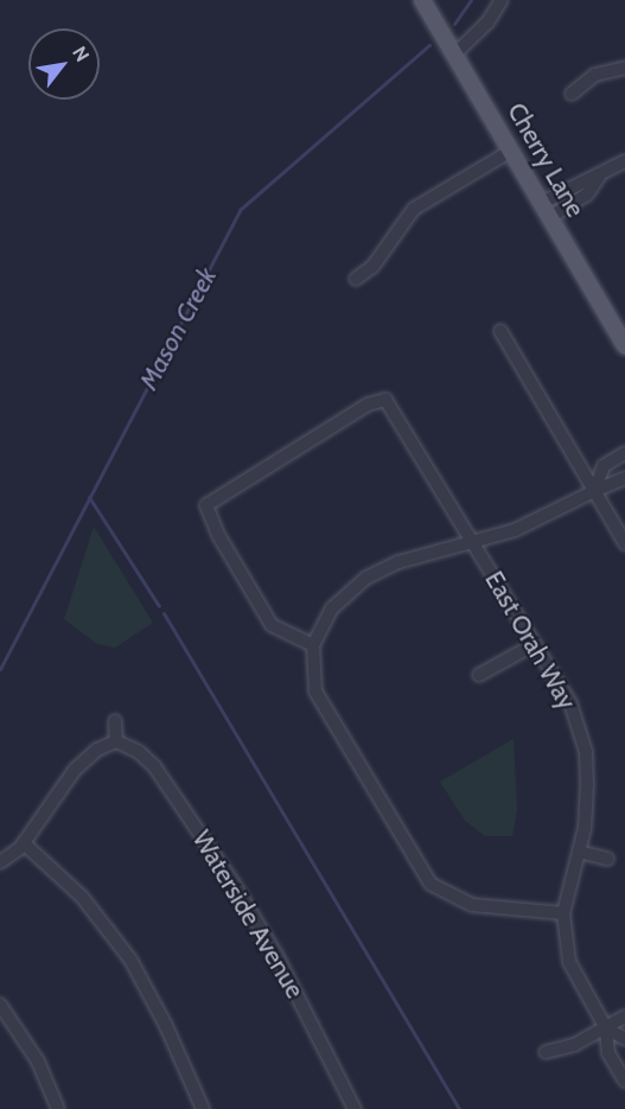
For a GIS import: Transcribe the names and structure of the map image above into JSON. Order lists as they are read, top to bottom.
{
  "streets": {
    "main road": ["Cherry Lane"],
    "street": ["East Orah Way", "Waterside Avenue"]
  },
  "water": ["Mason Creek"],
  "north": "top right"
}
